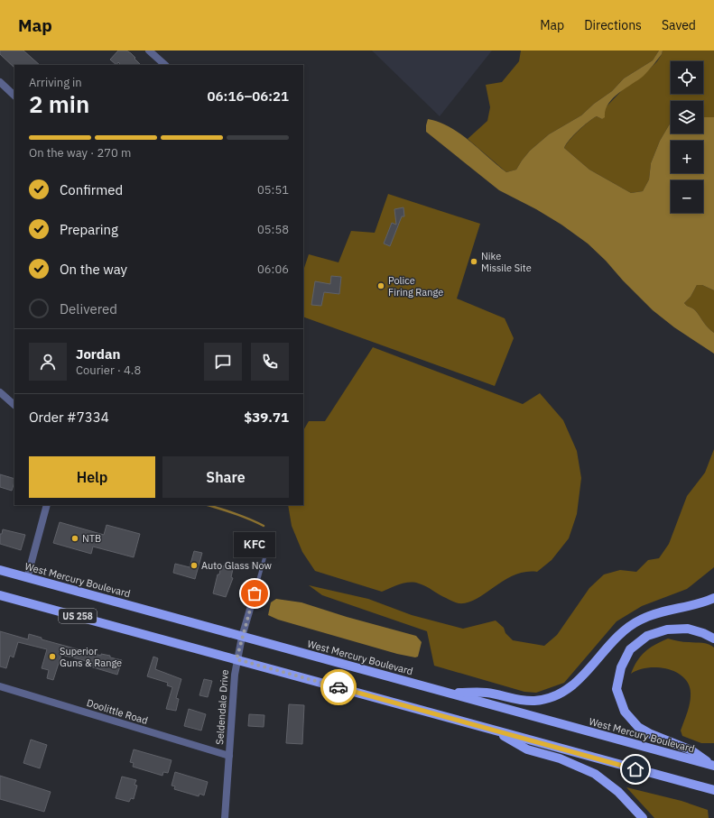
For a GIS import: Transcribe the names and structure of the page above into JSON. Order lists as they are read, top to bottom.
{
  "streets": {
    "main road": ["West Mercury Boulevard", "US 258"],
    "street": ["Seldendale Drive", "Doolittle Road"]
  },
  "crossings": [
    ["West Mercury Boulevard", "Seldendale Drive"],
    ["US 258", "Seldendale Drive"],
    ["Seldendale Drive", "Doolittle Road"]
  ],
  "places": [
    "Nike Missile Site",
    "Police Firing Range",
    "NTB",
    "Auto Glass Now",
    "KFC",
    "Superior Guns & Range"
  ],
  "page": {
    "header": "Map",
    "nav": ["Map", "Directions", "Saved"],
    "map_buttons": ["+", "−"],
    "heading": ["2 min", "Arriving in", "06:16–06:21"],
    "panel": [
      "Jordan",
      "Courier · 4.8",
      "Order #7334",
      "$39.71"
    ],
    "bar": "On the way · 270 m",
    "list": [
      ["Confirmed", "05:51"],
      ["Preparing", "05:58"],
      ["On the way", "06:06"],
      "Delivered"
    ],
    "buttons": ["Help", "Share"],
    "bubble": "KFC"
  }
}
